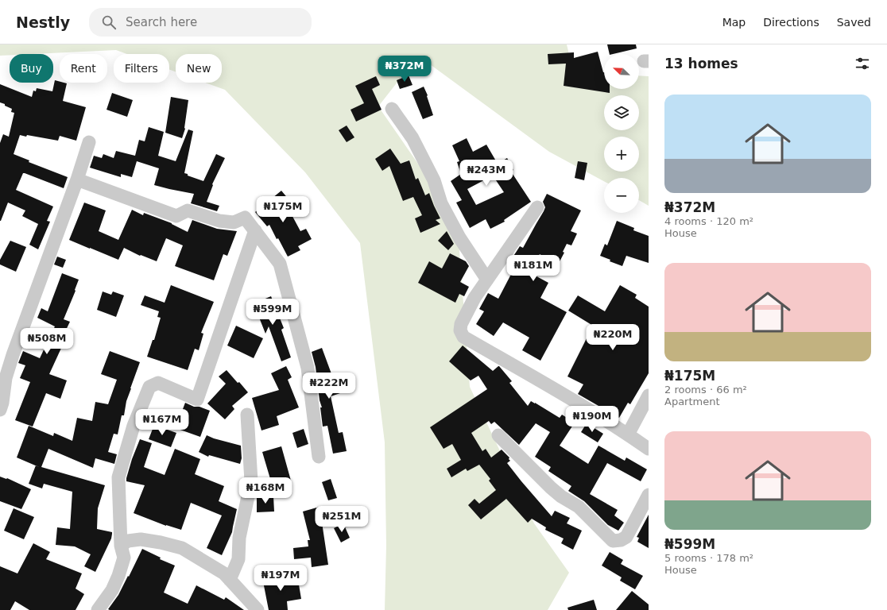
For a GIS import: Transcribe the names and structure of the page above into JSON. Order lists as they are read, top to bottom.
{
  "north": "top left",
  "page": {
    "header": "Nestly",
    "search": "Search here",
    "nav": ["Map", "Directions", "Saved"],
    "heading": "13 homes",
    "map_buttons": ["+", "−"],
    "chip": [
      "Buy",
      "Rent",
      "Filters",
      "New"
    ],
    "price": [
      "₦372M",
      "₦243M",
      "₦175M",
      "₦181M",
      "₦599M",
      "₦220M",
      "₦508M",
      "₦222M",
      "₦190M",
      "₦167M",
      "₦168M",
      "₦251M",
      "₦197M"
    ],
    "list": [
      {
        "name": "₦372M",
        "note": "4 rooms · 120 m² · House"
      },
      {
        "name": "₦175M",
        "note": "2 rooms · 66 m² · Apartment"
      },
      {
        "name": "₦599M",
        "note": "5 rooms · 178 m² · House"
      }
    ]
  }
}
